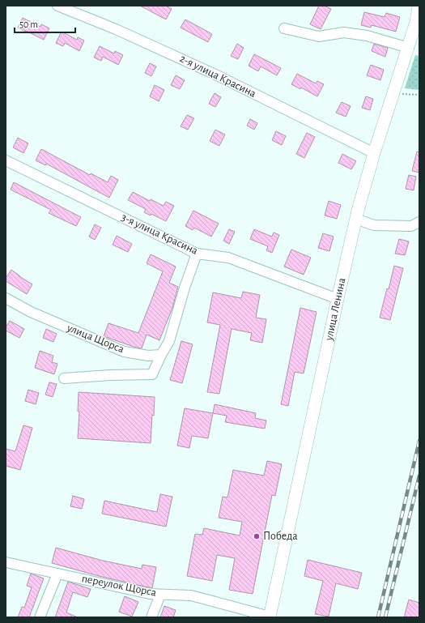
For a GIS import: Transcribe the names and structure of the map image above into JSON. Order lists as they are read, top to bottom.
{
  "streets": {
    "main road": ["улица Ленина"],
    "street": [
      "2-я улица Красина",
      "3-я улица Красина",
      "улица Щорса",
      "переулок Щорса"
    ]
  },
  "crossings": [
    ["2-я улица Красина", "улица Ленина"],
    ["3-я улица Красина", "улица Ленина"],
    ["улица Ленина", "переулок Щорса"]
  ],
  "places": ["Победа"],
  "scale_bar": "50 m"
}
